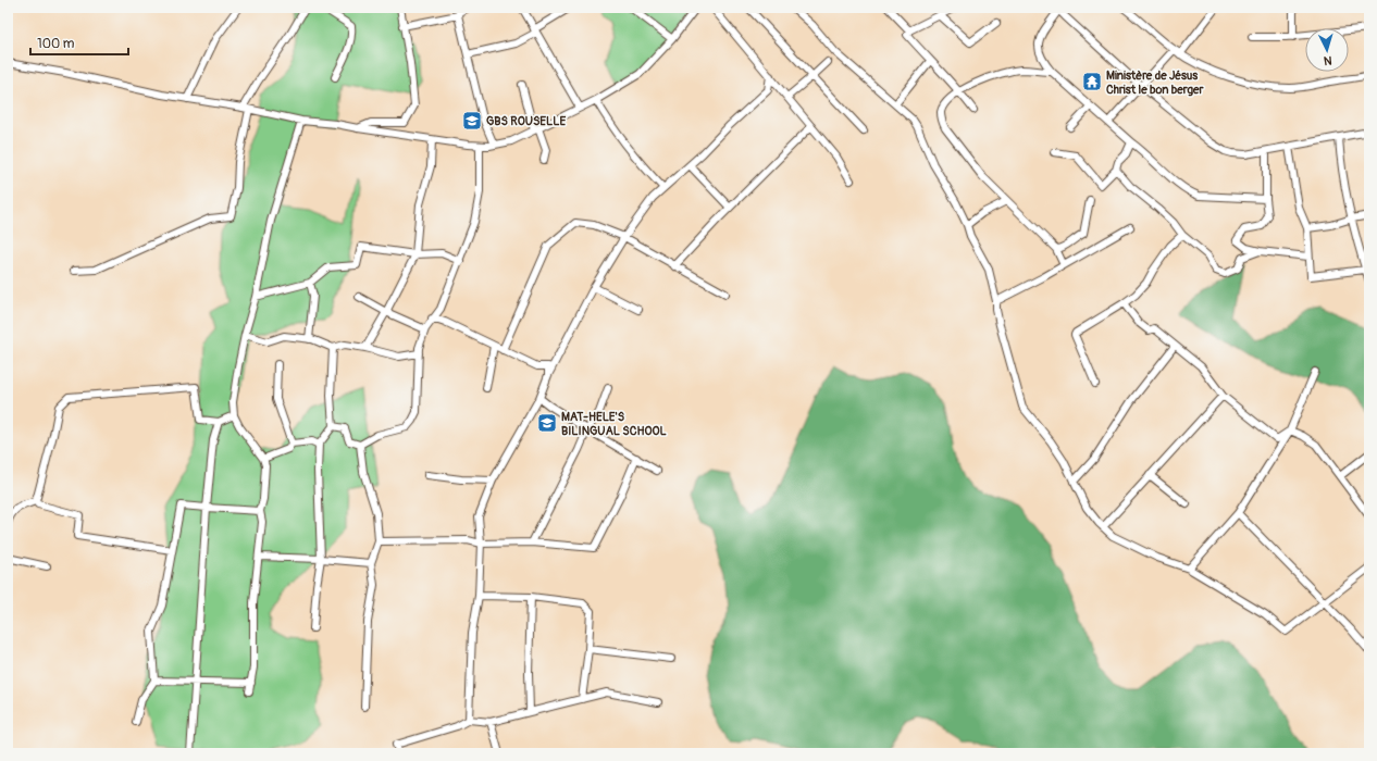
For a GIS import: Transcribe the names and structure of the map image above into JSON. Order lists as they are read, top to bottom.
{
  "places": {
    "temple": ["Ministère de Jésus Christ le bon berger"],
    "school or university": ["GBS ROUSELLE", "MAT-HELE'S BILINGUAL SCHOOL"]
  },
  "scale_bar": "100 m",
  "north": "bottom"
}
